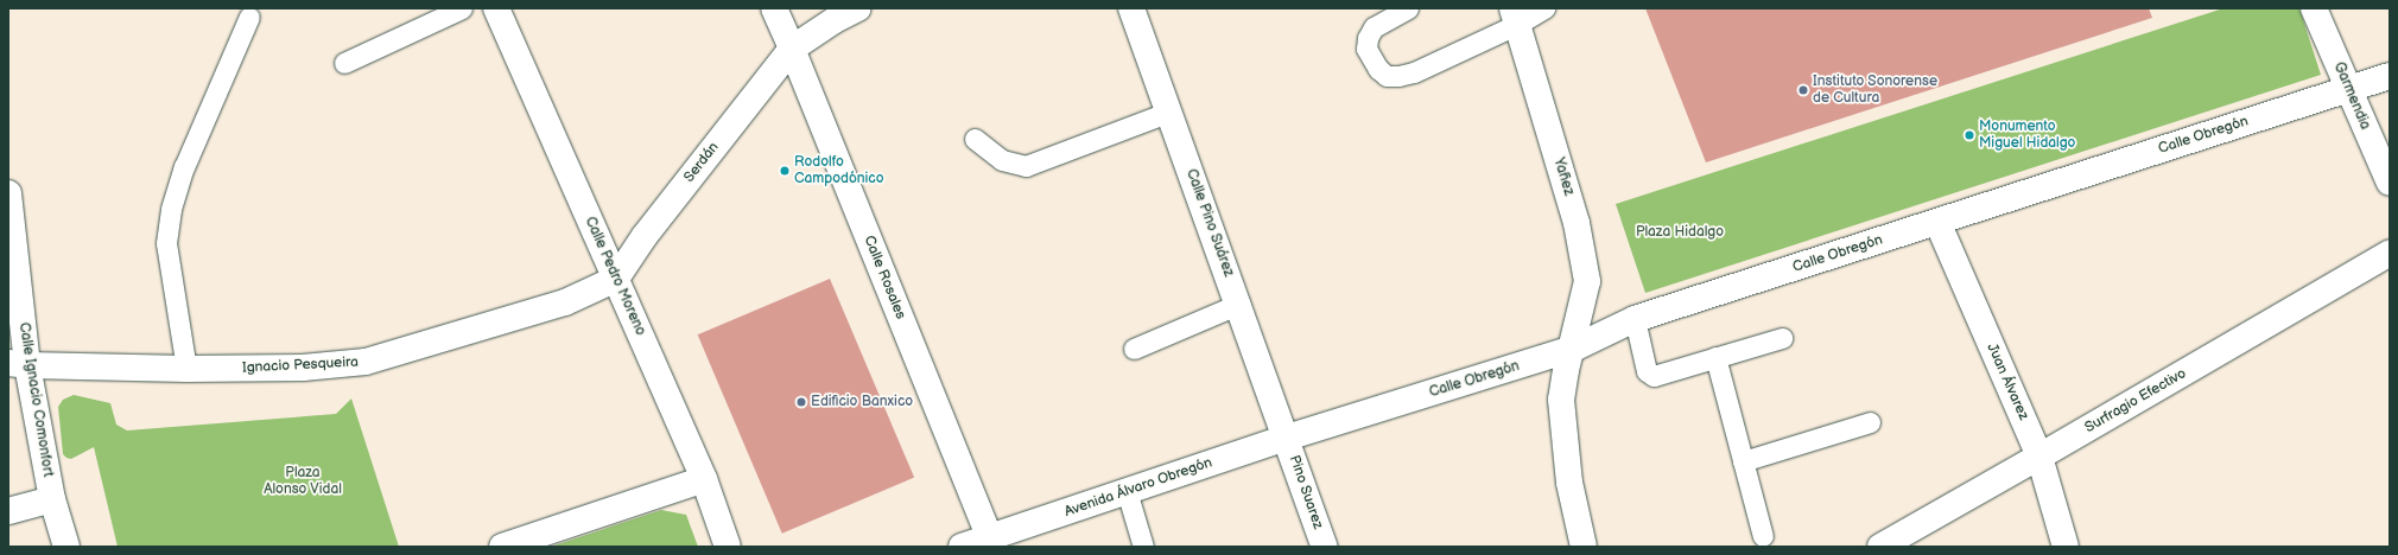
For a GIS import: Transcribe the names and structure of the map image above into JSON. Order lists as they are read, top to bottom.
{
  "streets": {
    "street": [
      "Garmendia",
      "Calle Obregón",
      "Serdán",
      "Yañez",
      "Calle Pino Suárez",
      "Calle Pedro Moreno",
      "Calle Rosales",
      "Ignacio Pesqueira",
      "Juan Álvarez",
      "Calle Ignacio Comonfort",
      "Surfragio Efectivo",
      "Avenida Álvaro Obregón",
      "Pino Suarez"
    ]
  },
  "crossings": [
    ["Garmendia", "Calle Obregón"],
    ["Calle Obregón", "Yañez"],
    ["Calle Obregón", "Calle Pino Suárez"],
    ["Calle Obregón", "Juan Álvarez"],
    ["Calle Obregón", "Avenida Álvaro Obregón"],
    ["Calle Obregón", "Pino Suarez"],
    ["Serdán", "Calle Pedro Moreno"],
    ["Serdán", "Calle Rosales"],
    ["Serdán", "Ignacio Pesqueira"],
    ["Calle Pino Suárez", "Avenida Álvaro Obregón"],
    ["Calle Pino Suárez", "Pino Suarez"],
    ["Calle Pedro Moreno", "Ignacio Pesqueira"],
    ["Calle Rosales", "Avenida Álvaro Obregón"],
    ["Ignacio Pesqueira", "Calle Ignacio Comonfort"],
    ["Juan Álvarez", "Surfragio Efectivo"],
    ["Avenida Álvaro Obregón", "Pino Suarez"]
  ],
  "parks": ["Plaza Hidalgo", "Plaza Alonso Vidal"],
  "places": [
    "Instituto Sonorense de Cultura",
    "Monumento Miguel Hidalgo",
    "Rodolfo Campodónico",
    "Edificio Banxico"
  ]
}
